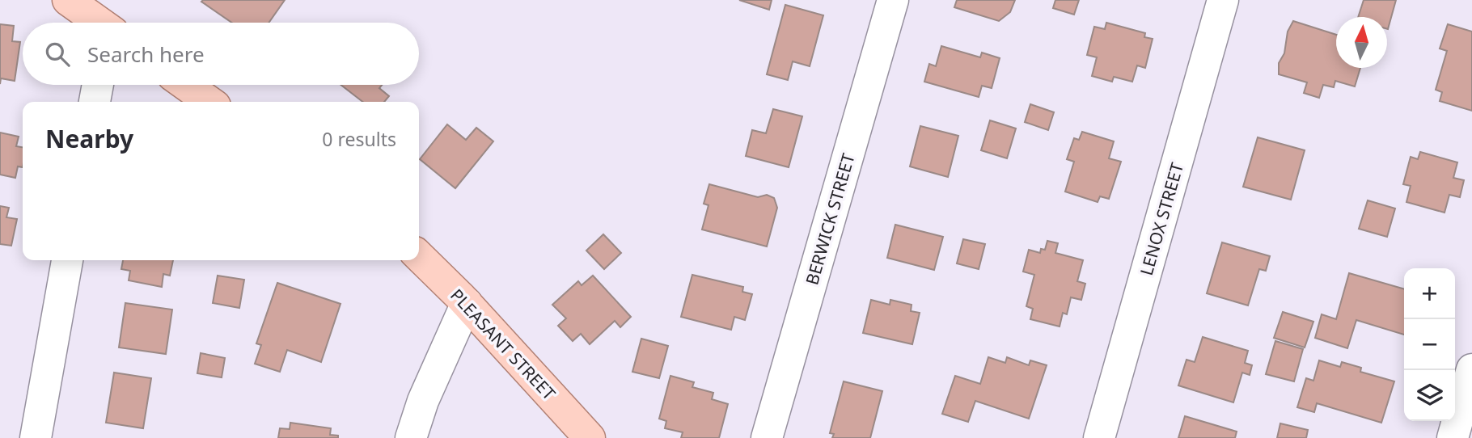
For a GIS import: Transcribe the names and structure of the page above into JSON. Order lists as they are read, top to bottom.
{
  "streets": {
    "main road": ["PLEASANT STREET"],
    "street": ["BERWICK STREET", "LENOX STREET"]
  },
  "north": "top",
  "page": {
    "search": "Search here",
    "heading": ["Nearby", "0 results"],
    "map_buttons": ["+", "−"]
  }
}
